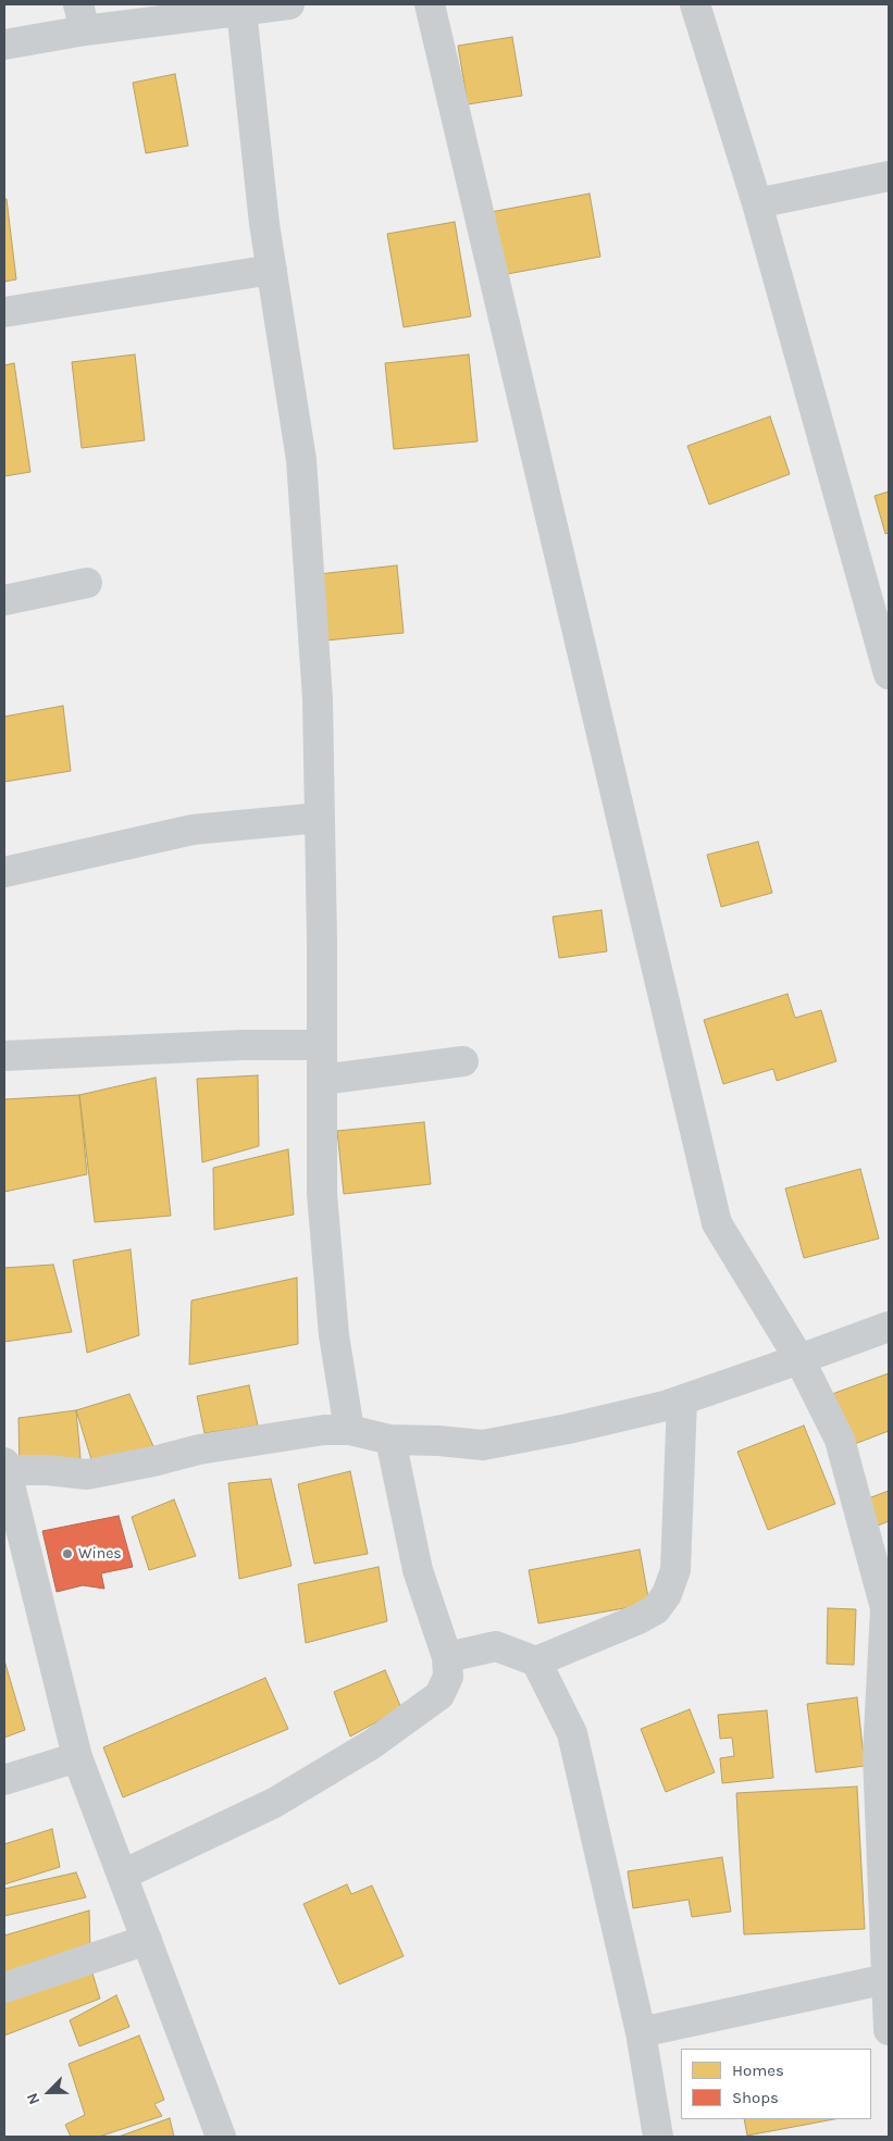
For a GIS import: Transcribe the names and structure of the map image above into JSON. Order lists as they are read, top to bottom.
{
  "places": ["Wines"],
  "legend": ["Homes", "Shops"],
  "north": "bottom left"
}
